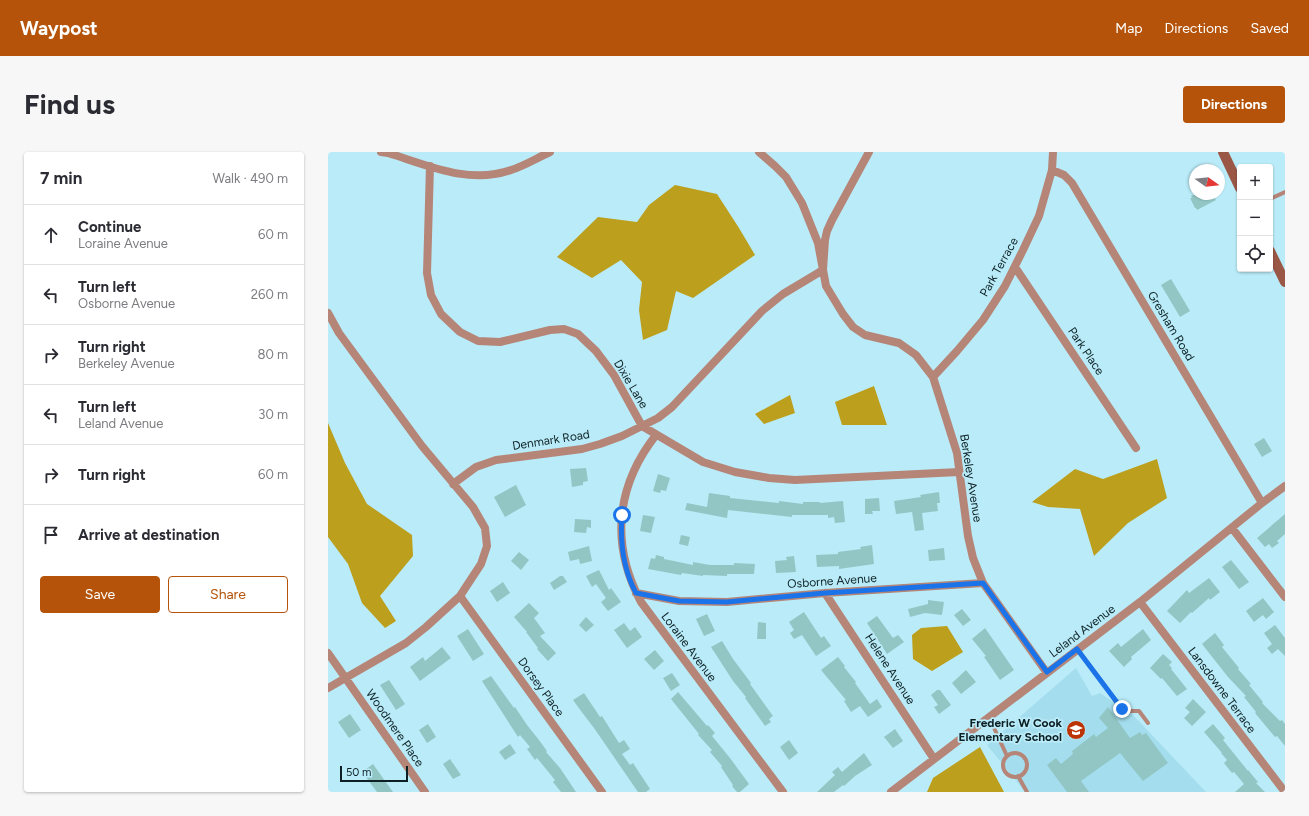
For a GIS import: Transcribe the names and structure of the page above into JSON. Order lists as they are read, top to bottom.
{
  "streets": {
    "street": [
      "Park Terrace",
      "Gresham Road",
      "Park Place",
      "Dixie Lane",
      "Denmark Road",
      "Berkeley Avenue",
      "Osborne Avenue",
      "Leland Avenue",
      "Loraine Avenue",
      "Helene Avenue",
      "Dorsey Place",
      "Lansdowne Terrace",
      "Woodmere Place"
    ]
  },
  "crossings": [
    ["Park Terrace", "Gresham Road"],
    ["Park Terrace", "Park Place"],
    ["Park Terrace", "Berkeley Avenue"],
    ["Gresham Road", "Leland Avenue"],
    ["Dixie Lane", "Denmark Road"],
    ["Dixie Lane", "Berkeley Avenue"],
    ["Dixie Lane", "Loraine Avenue"],
    ["Denmark Road", "Berkeley Avenue"],
    ["Berkeley Avenue", "Osborne Avenue"],
    ["Berkeley Avenue", "Leland Avenue"],
    ["Osborne Avenue", "Loraine Avenue"],
    ["Osborne Avenue", "Helene Avenue"],
    ["Leland Avenue", "Helene Avenue"],
    ["Leland Avenue", "Lansdowne Terrace"]
  ],
  "places": {
    "school or university": ["Frederic W Cook Elementary School"]
  },
  "scale_bar": "50 m",
  "north": "right",
  "page": {
    "header": "Waypost",
    "nav": ["Map", "Directions", "Saved"],
    "buttons": [
      "Directions",
      ["Save", "Share"]
    ],
    "title": "Find us",
    "heading": ["7 min", "Walk · 490 m"],
    "map_buttons": ["+", "−"],
    "list": [
      ["Continue", "Loraine Avenue", "60 m"],
      ["Turn left", "Osborne Avenue", "260 m"],
      ["Turn right", "Berkeley Avenue", "80 m"],
      ["Turn left", "Leland Avenue", "30 m"],
      ["Turn right", "60 m"],
      "Arrive at destination"
    ],
    "scale": "50 m"
  }
}
